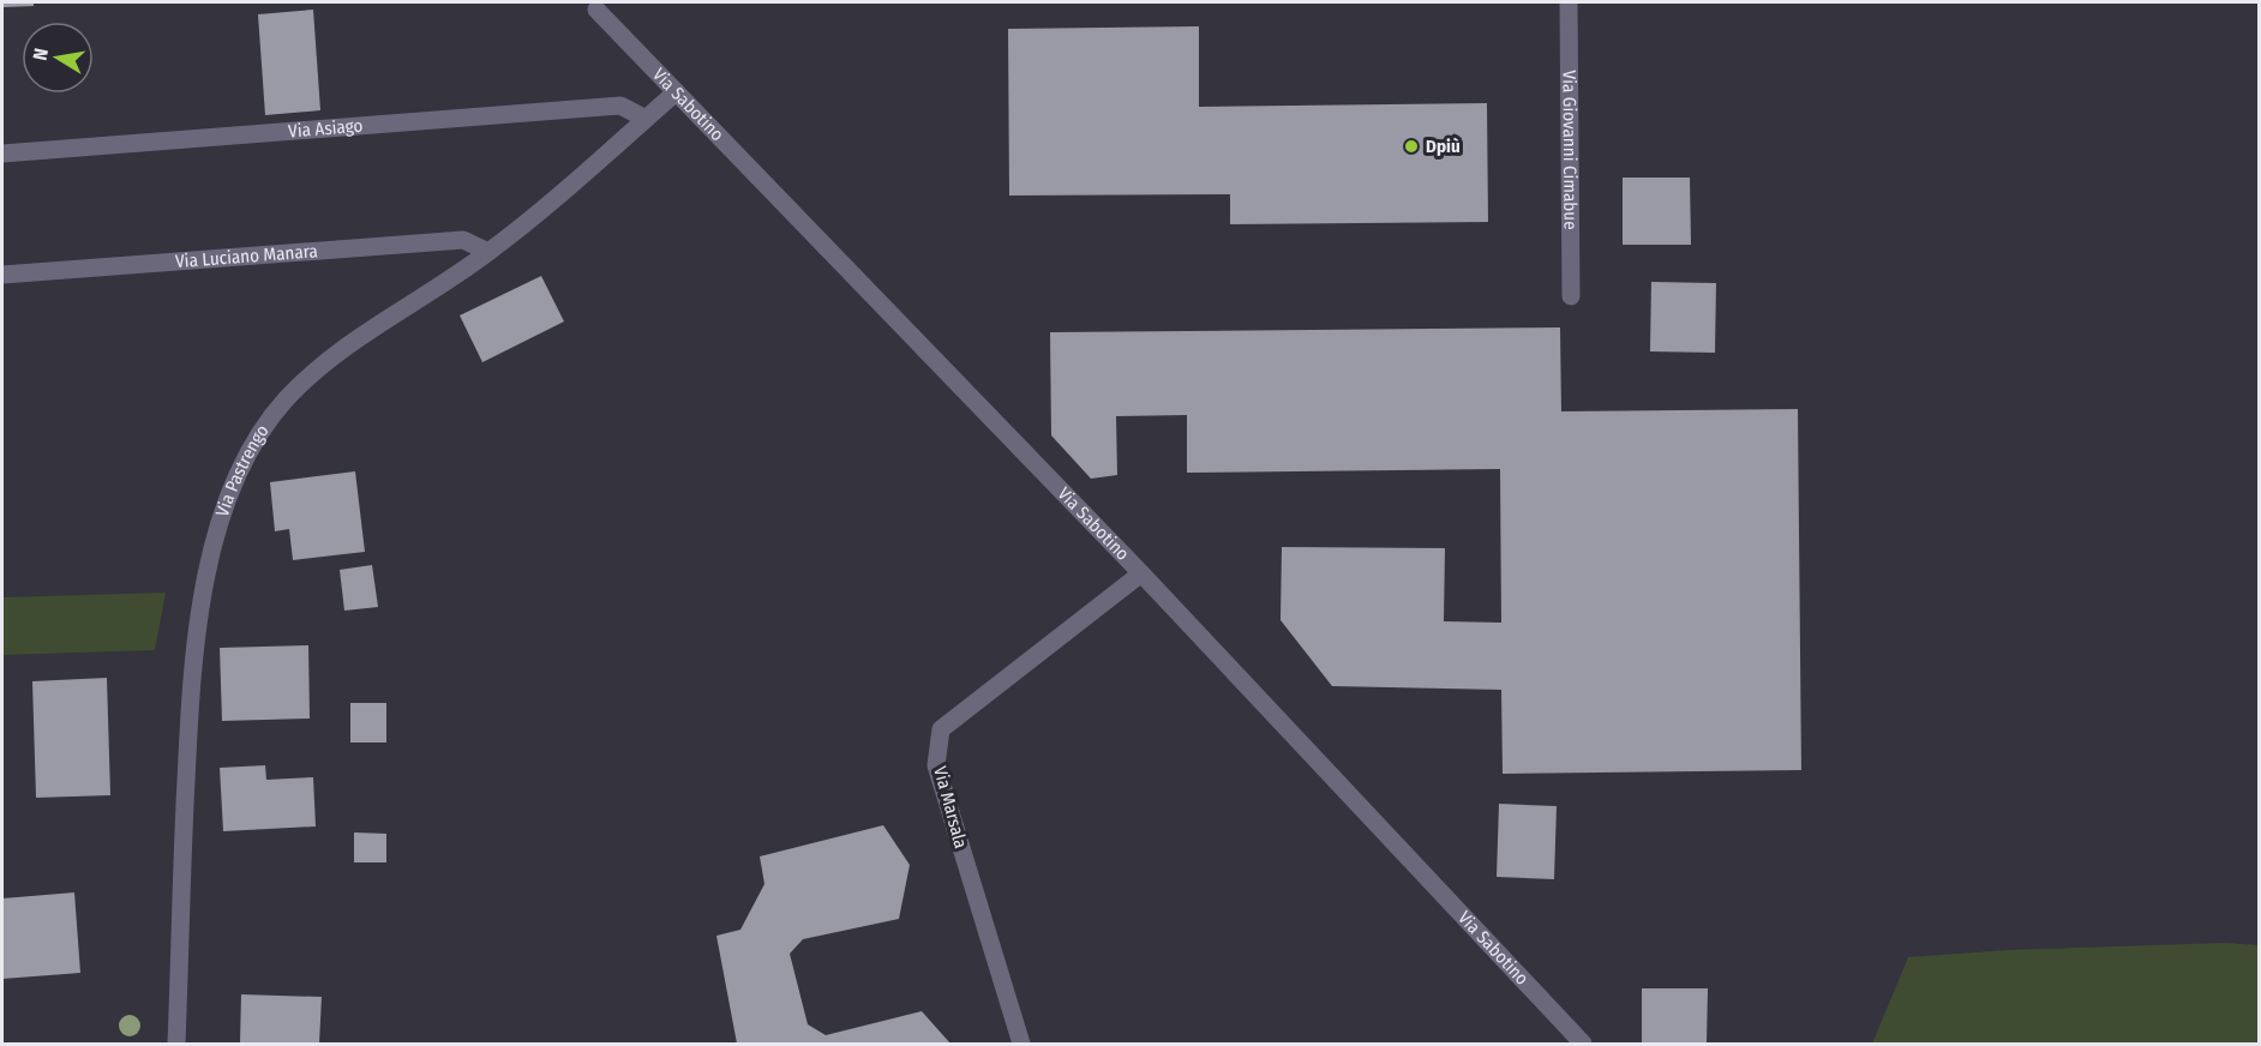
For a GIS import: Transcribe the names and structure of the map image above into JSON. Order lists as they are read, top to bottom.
{
  "streets": {
    "street": [
      "Via Sabotino",
      "Via Asiago",
      "Via Giovanni Cimabue",
      "Via Luciano Manara",
      "Via Pastrengo",
      "Via Marsala"
    ]
  },
  "crossings": [
    ["Via Sabotino", "Via Pastrengo"],
    ["Via Sabotino", "Via Marsala"],
    ["Via Asiago", "Via Pastrengo"],
    ["Via Luciano Manara", "Via Pastrengo"]
  ],
  "places": ["Dpiù"],
  "north": "left"
}
